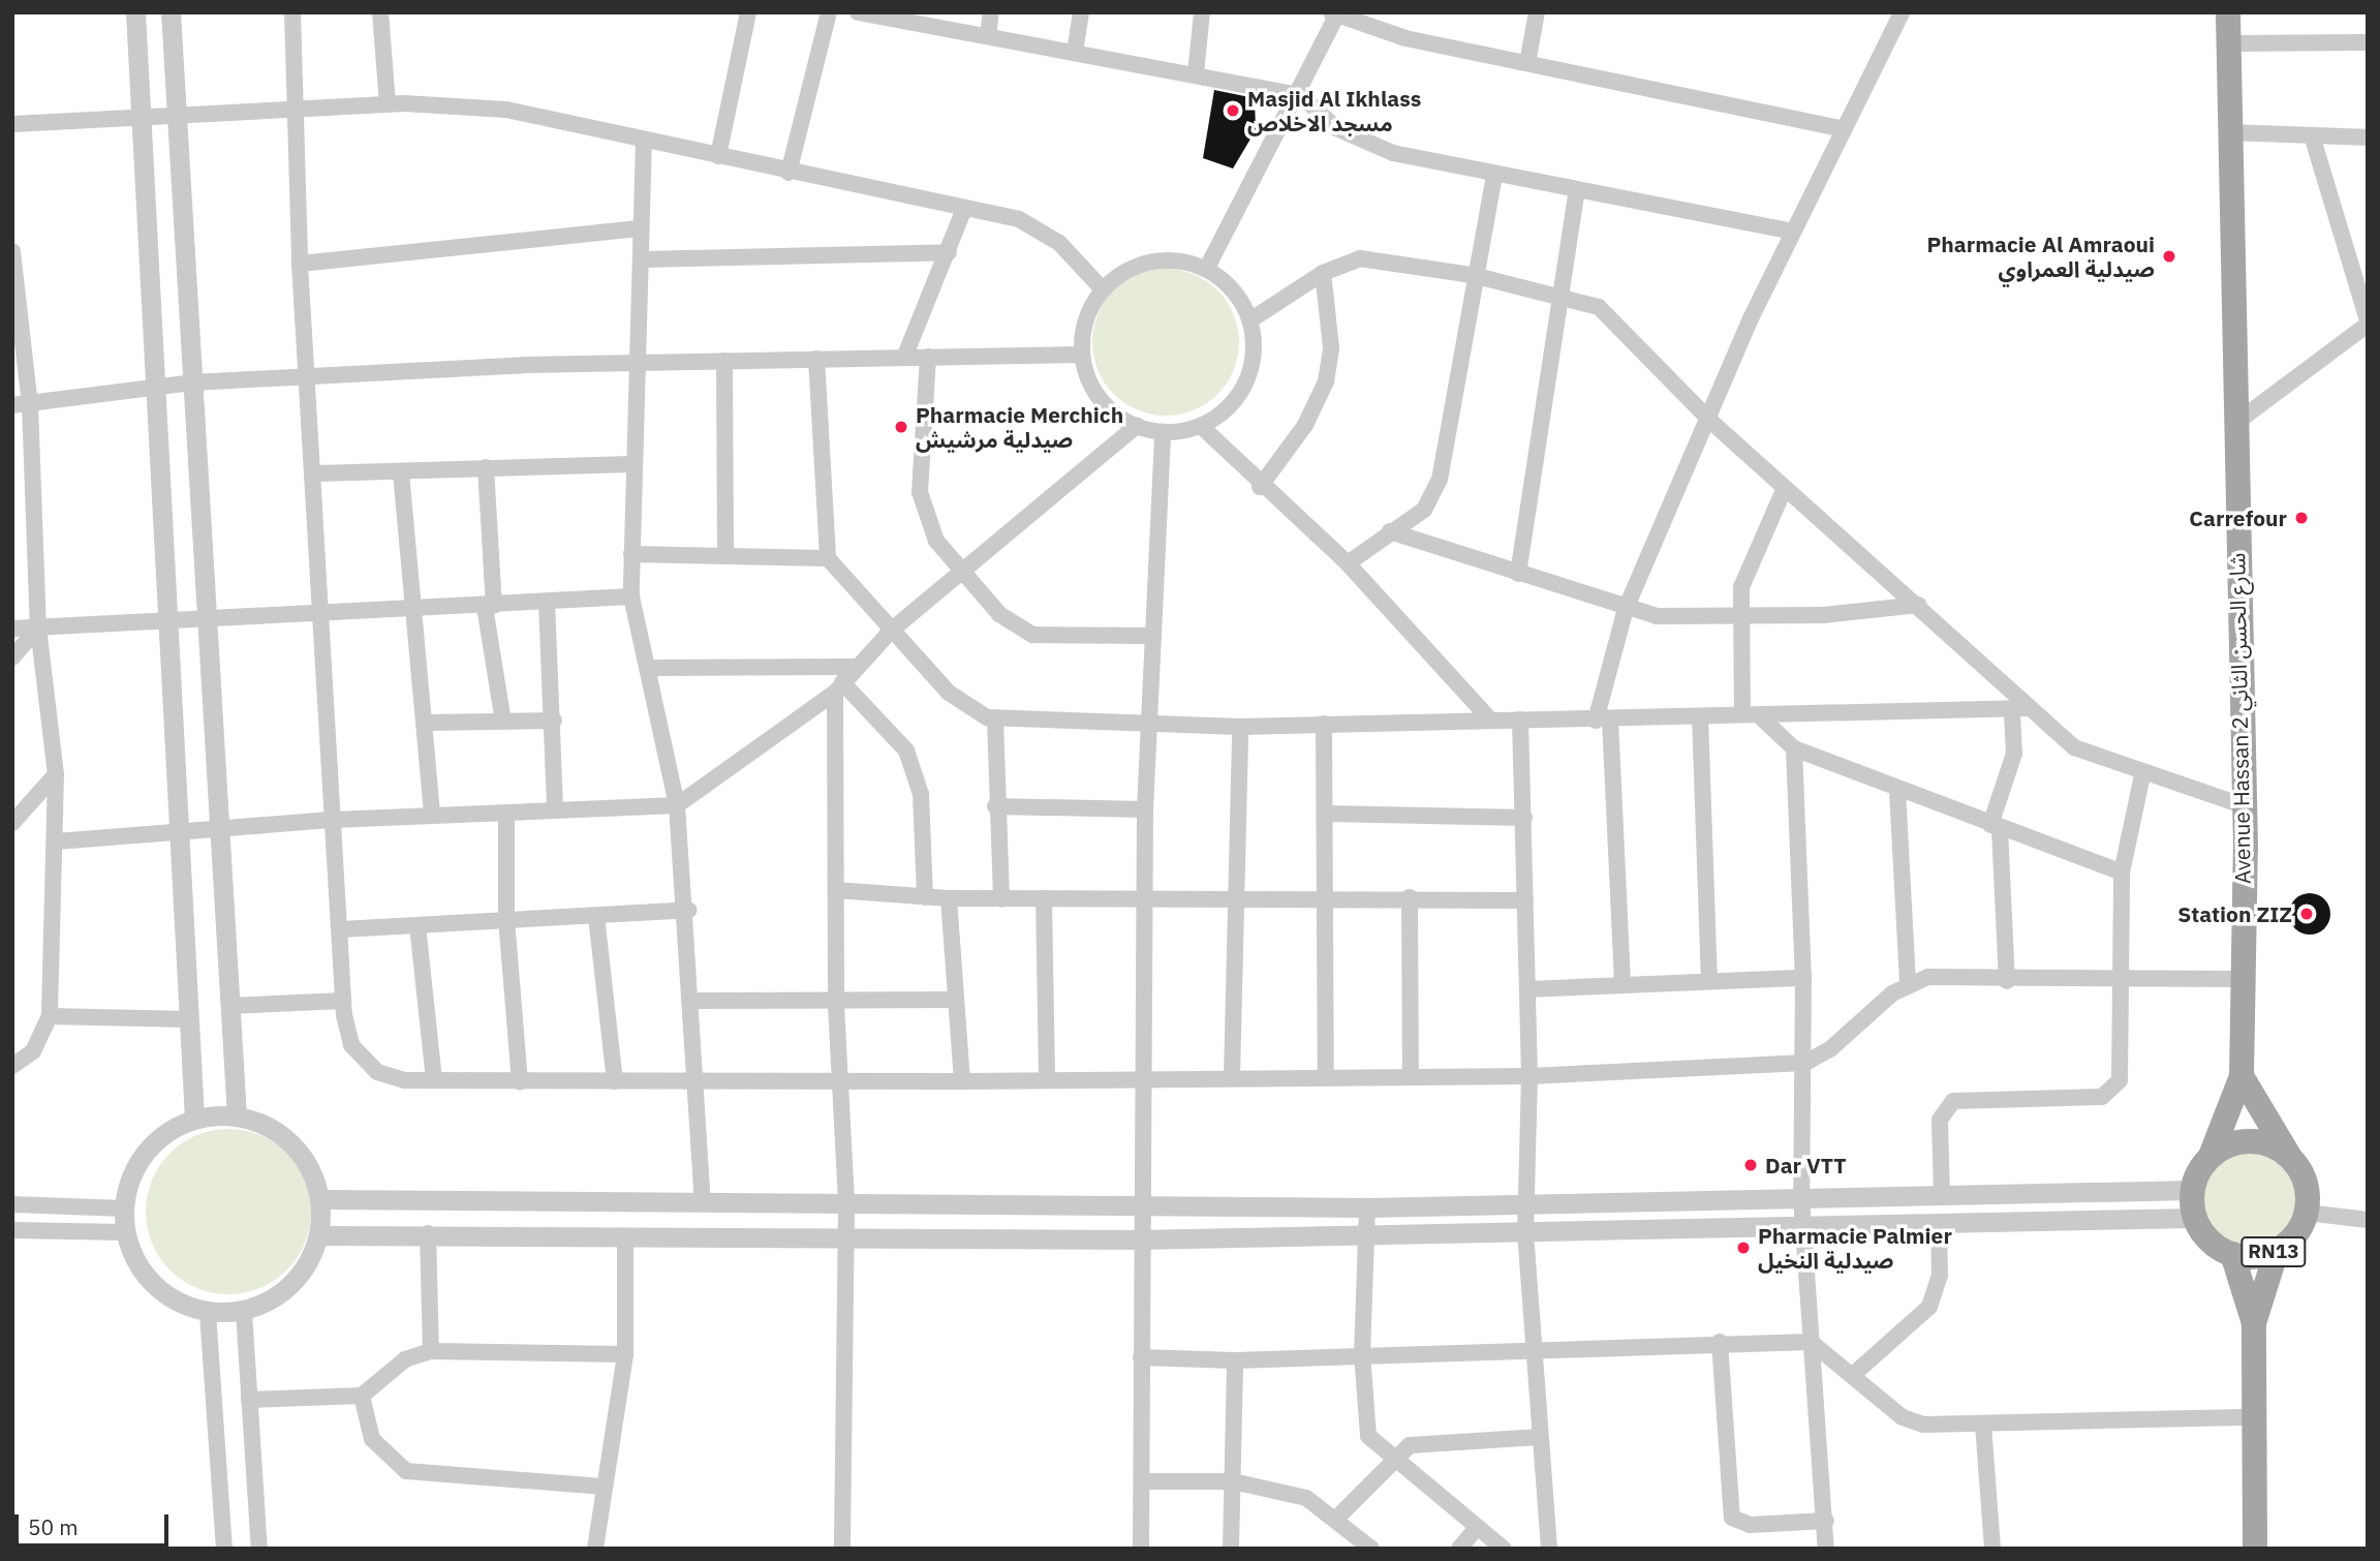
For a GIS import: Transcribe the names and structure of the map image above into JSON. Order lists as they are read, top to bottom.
{
  "streets": {
    "main road": ["Avenue Hassan 2 شارع الحسن الثاني", "RN13"]
  },
  "crossings": [
    ["Avenue Hassan 2 شارع الحسن الثاني", "RN13"]
  ],
  "places": [
    "Masjid Al Ikhlass مسجد الاخلاص",
    "Pharmacie Al Amraoui صيدلية العمراوي",
    "Pharmacie Merchich صيدلية مرشيش",
    "Carrefour",
    "Station ZIZ",
    "Dar VTT",
    "Pharmacie Palmier صيدلية النخيل"
  ],
  "scale_bar": "50 m"
}
